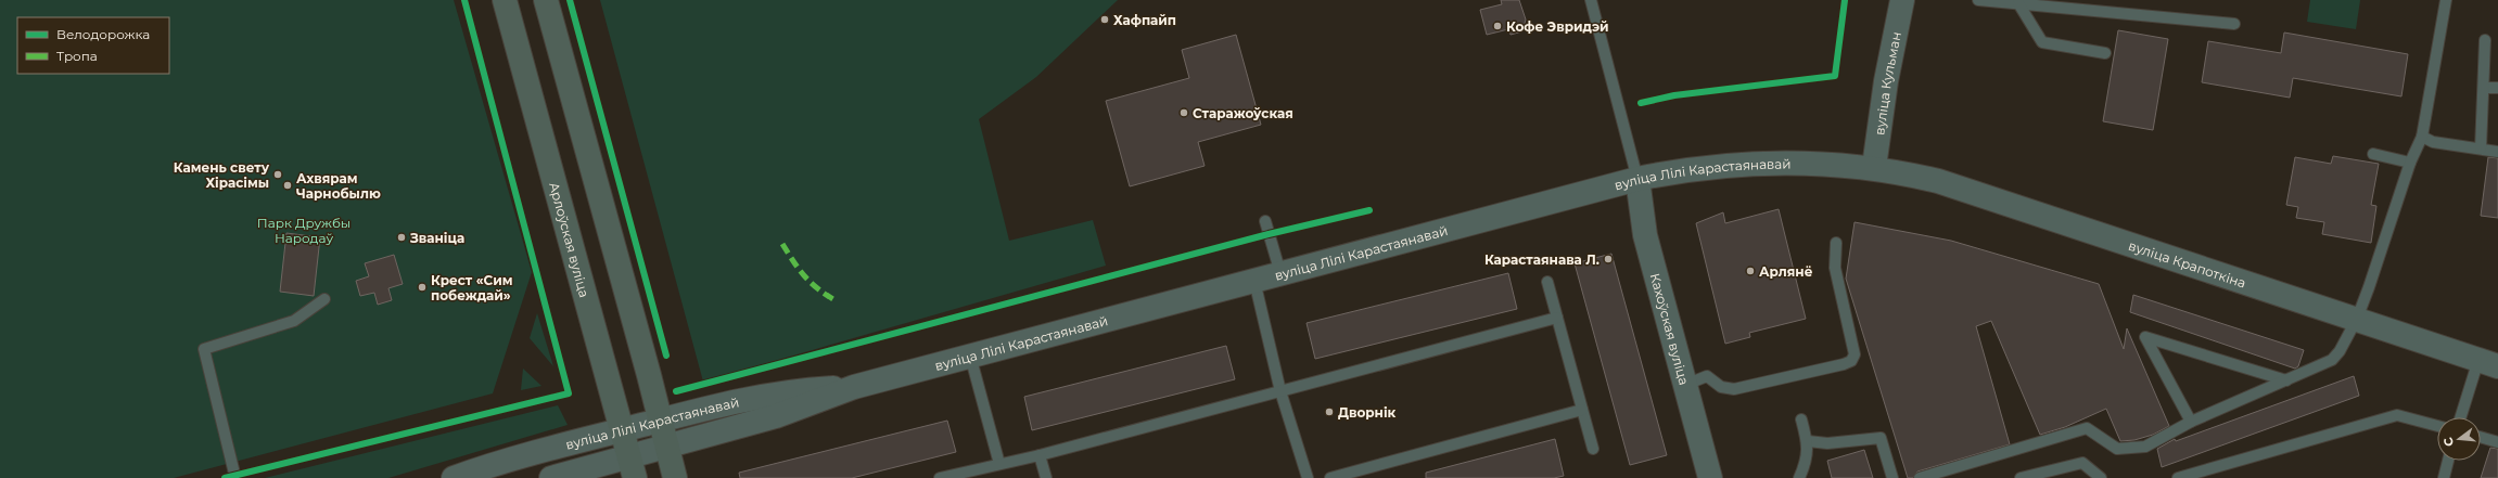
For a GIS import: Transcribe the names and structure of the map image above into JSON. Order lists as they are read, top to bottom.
{
  "streets": {
    "main road": [
      "вуліца Кульман",
      "вуліца Лілі Карастаянавай",
      "Арлоўская вуліца",
      "вуліца Крапоткіна",
      "Кахоўская вуліца"
    ]
  },
  "crossings": [
    ["вуліца Кульман", "вуліца Лілі Карастаянавай"],
    ["вуліца Кульман", "вуліца Крапоткіна"],
    ["вуліца Лілі Карастаянавай", "Арлоўская вуліца"],
    ["вуліца Лілі Карастаянавай", "вуліца Крапоткіна"],
    ["вуліца Лілі Карастаянавай", "Кахоўская вуліца"]
  ],
  "parks": ["Парк Дружбы Народаў"],
  "places": [
    "Хафпайп",
    "Кофе Эвридэй",
    "Старажоўская",
    "Камень свету Хірасімы",
    "Ахвярам Чарнобылю",
    "Званіца",
    "Карастаянава Л.",
    "Арлянё",
    "Крест «Сим побеждай»",
    "Дворнік"
  ],
  "legend": ["Велодорожка", "Тропа"],
  "north": "left"
}
